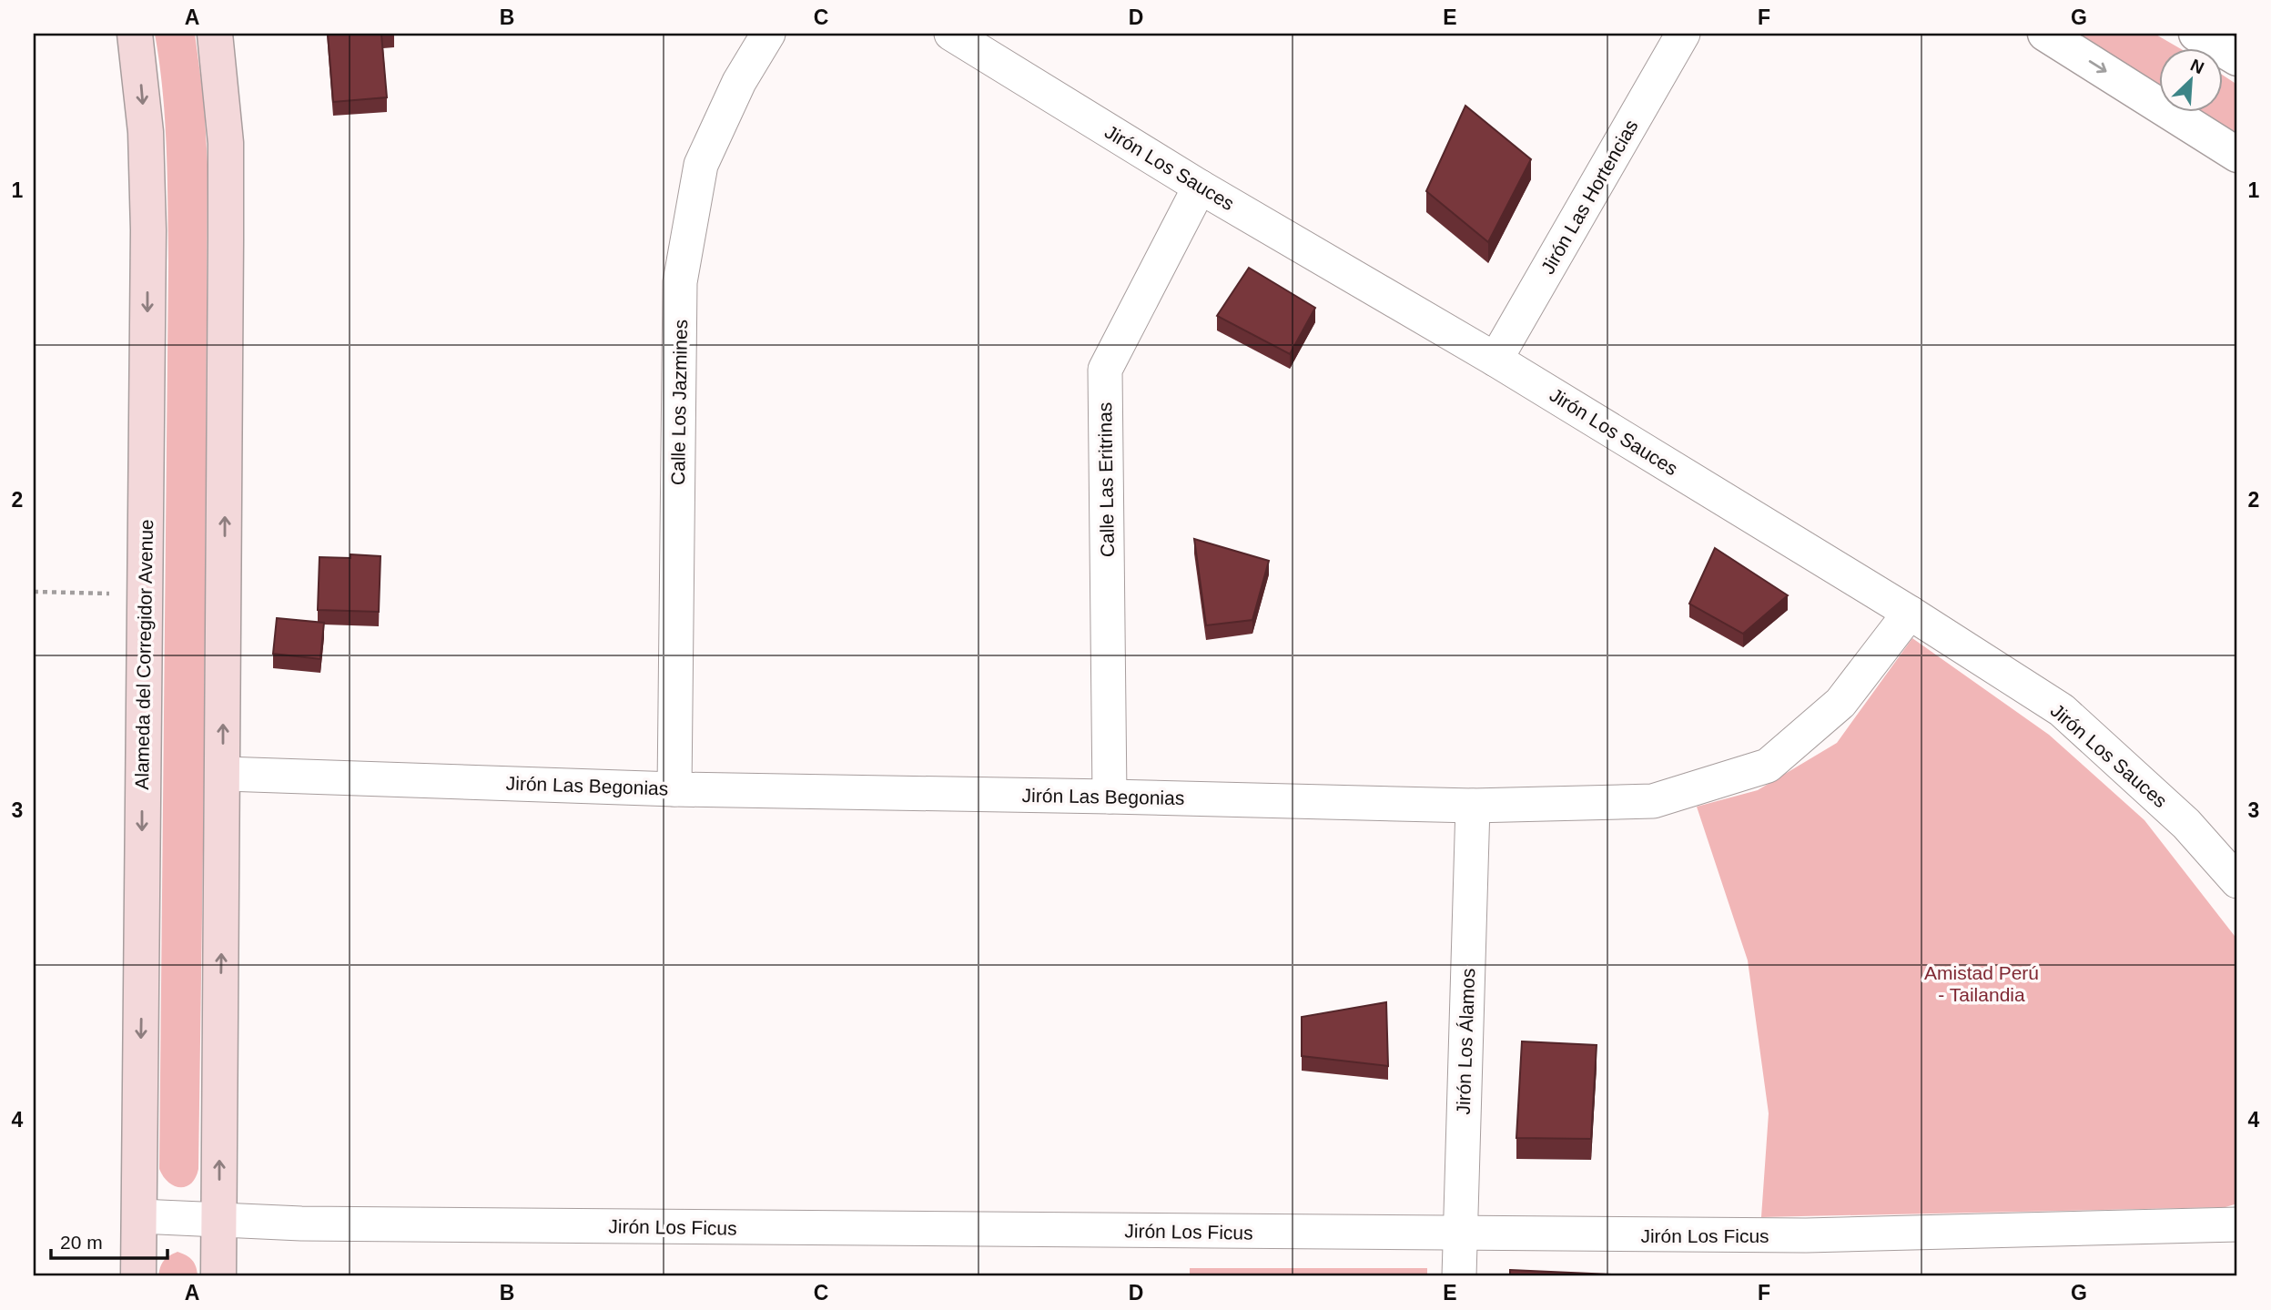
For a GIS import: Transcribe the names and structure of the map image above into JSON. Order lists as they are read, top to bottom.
{
  "streets": {
    "main road": ["Alameda del Corregidor Avenue"],
    "street": [
      "Jirón Los Sauces",
      "Jirón Las Hortencias",
      "Calle Los Jazmines",
      "Calle Las Eritrinas",
      "Jirón Las Begonias",
      "Jirón Los Álamos",
      "Jirón Los Ficus"
    ]
  },
  "crossings": [
    ["Jirón Los Sauces", "Jirón Las Hortencias"],
    ["Jirón Los Sauces", "Calle Las Eritrinas"],
    ["Jirón Los Sauces", "Jirón Las Begonias"],
    ["Calle Los Jazmines", "Jirón Las Begonias"],
    ["Calle Las Eritrinas", "Jirón Las Begonias"],
    ["Alameda del Corregidor Avenue", "Jirón Los Ficus"],
    ["Jirón Las Begonias", "Jirón Los Álamos"],
    ["Jirón Los Álamos", "Jirón Los Ficus"]
  ],
  "parks": ["Amistad Perú - Tailandia"],
  "scale_bar": "20 m",
  "north": "top right",
  "grid": {
    "columns": [
      "A",
      "B",
      "C",
      "D",
      "E",
      "F",
      "G"
    ],
    "rows": [
      "1",
      "2",
      "3",
      "4"
    ]
  }
}
